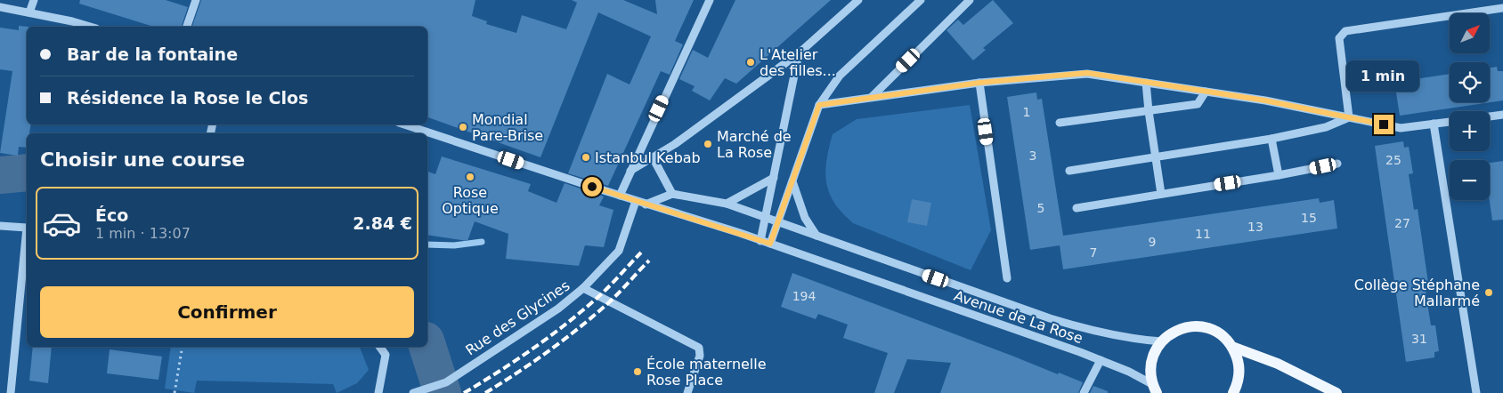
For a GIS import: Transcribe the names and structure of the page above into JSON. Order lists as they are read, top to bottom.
{
  "streets": {
    "street": ["Avenue de La Rose", "Rue des Glycines"]
  },
  "crossings": [
    ["Avenue de La Rose", "Rue des Glycines"]
  ],
  "places": [
    "L'Atelier des filles...",
    "Mondial Pare-Brise",
    "Marché de La Rose",
    "Istanbul Kebab",
    "Rose Optique",
    "Collège Stéphane Mallarmé",
    "École maternelle Rose Place"
  ],
  "house_numbers": [
    "1",
    "3",
    "25",
    "5",
    "15",
    "27",
    "13",
    "11",
    "9",
    "7",
    "194",
    "31"
  ],
  "north": "top right",
  "page": {
    "map_buttons": ["+", "−"],
    "banner": ["Bar de la fontaine", "Résidence la Rose le Clos"],
    "bubble": "1 min",
    "heading": "Choisir une course",
    "list": [
      {
        "name": "Éco",
        "note": "1 min · 13:07",
        "value": "2.84 €"
      }
    ],
    "buttons": "Confirmer"
  }
}
